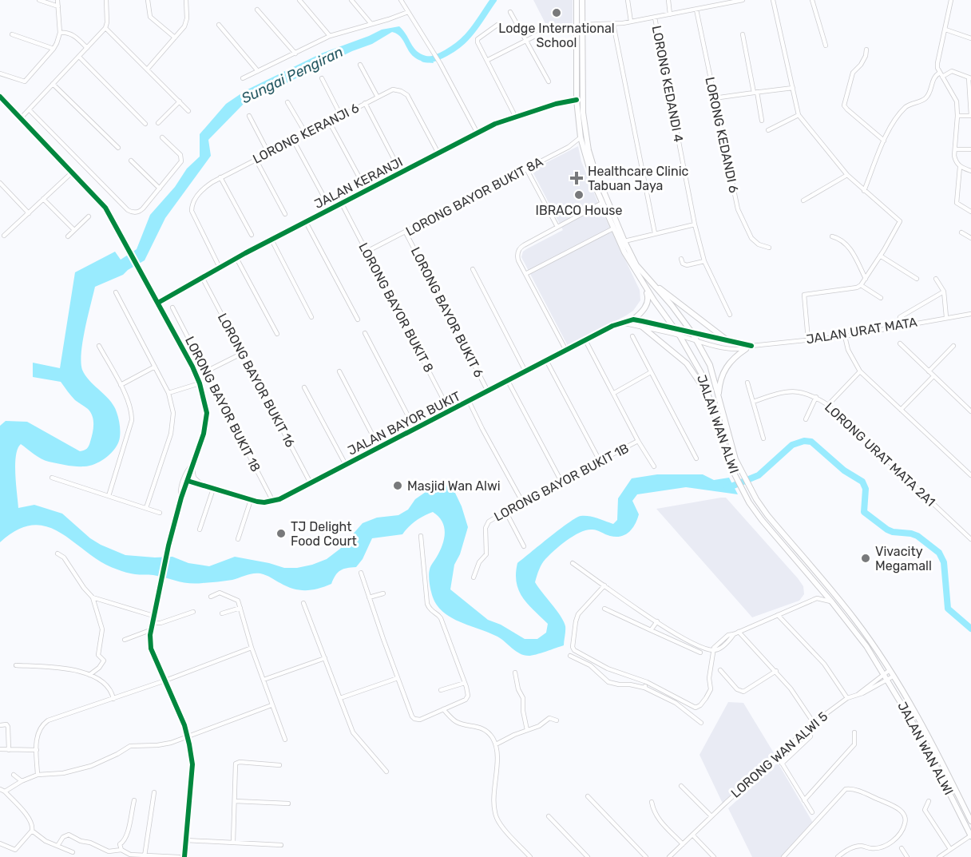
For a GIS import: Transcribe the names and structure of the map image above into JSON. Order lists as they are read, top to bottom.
{
  "streets": {
    "main road": ["JALAN WAN ALWI"],
    "street": [
      "LORONG KEDANDI 4",
      "LORONG KERANJI 6",
      "LORONG KEDANDI 6",
      "JALAN KERANJI",
      "LORONG BAYOR BUKIT 8A",
      "LORONG BAYOR BUKIT 8",
      "LORONG BAYOR BUKIT 6",
      "JALAN URAT MATA",
      "LORONG BAYOR BUKIT 16",
      "LORONG BAYOR BUKIT 18",
      "JALAN BAYOR BUKIT",
      "LORONG URAT MATA 2A1",
      "LORONG BAYOR BUKIT 1B",
      "LORONG WAN ALWI 5"
    ]
  },
  "crossings": [
    ["LORONG KERANJI 6", "JALAN KERANJI"],
    ["JALAN KERANJI", "LORONG BAYOR BUKIT 8"],
    ["JALAN KERANJI", "LORONG BAYOR BUKIT 16"],
    ["JALAN KERANJI", "JALAN WAN ALWI"],
    ["LORONG BAYOR BUKIT 8A", "LORONG BAYOR BUKIT 8"],
    ["LORONG BAYOR BUKIT 8A", "LORONG BAYOR BUKIT 6"],
    ["LORONG BAYOR BUKIT 8A", "JALAN WAN ALWI"],
    ["LORONG BAYOR BUKIT 8", "JALAN BAYOR BUKIT"],
    ["LORONG BAYOR BUKIT 6", "JALAN BAYOR BUKIT"],
    ["LORONG BAYOR BUKIT 16", "JALAN BAYOR BUKIT"],
    ["LORONG BAYOR BUKIT 18", "JALAN BAYOR BUKIT"],
    ["JALAN WAN ALWI", "LORONG WAN ALWI 5"]
  ],
  "water": ["Sungai Pengiran"],
  "places": {
    "other": [
      "Lodge International School",
      "IBRACO House",
      "Masjid Wan Alwi",
      "TJ Delight Food Court",
      "Vivacity Megamall"
    ],
    "health": ["Healthcare Clinic Tabuan Jaya"]
  }
}
